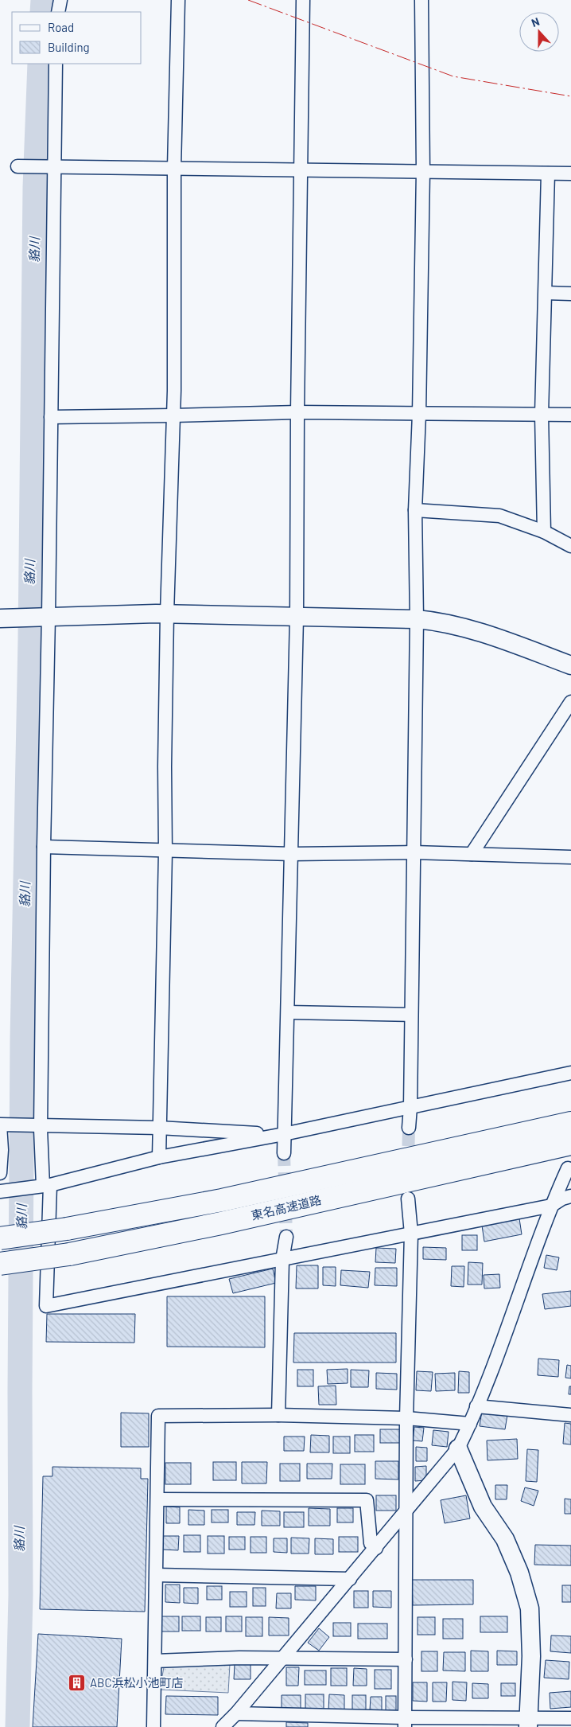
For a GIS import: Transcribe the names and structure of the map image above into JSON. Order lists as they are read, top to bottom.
{
  "streets": {
    "highway": ["東名高速道路"]
  },
  "water": ["貉川"],
  "places": {
    "building": ["ABC浜松小池町店"]
  },
  "legend": ["Road", "Building"],
  "north": "top"
}
